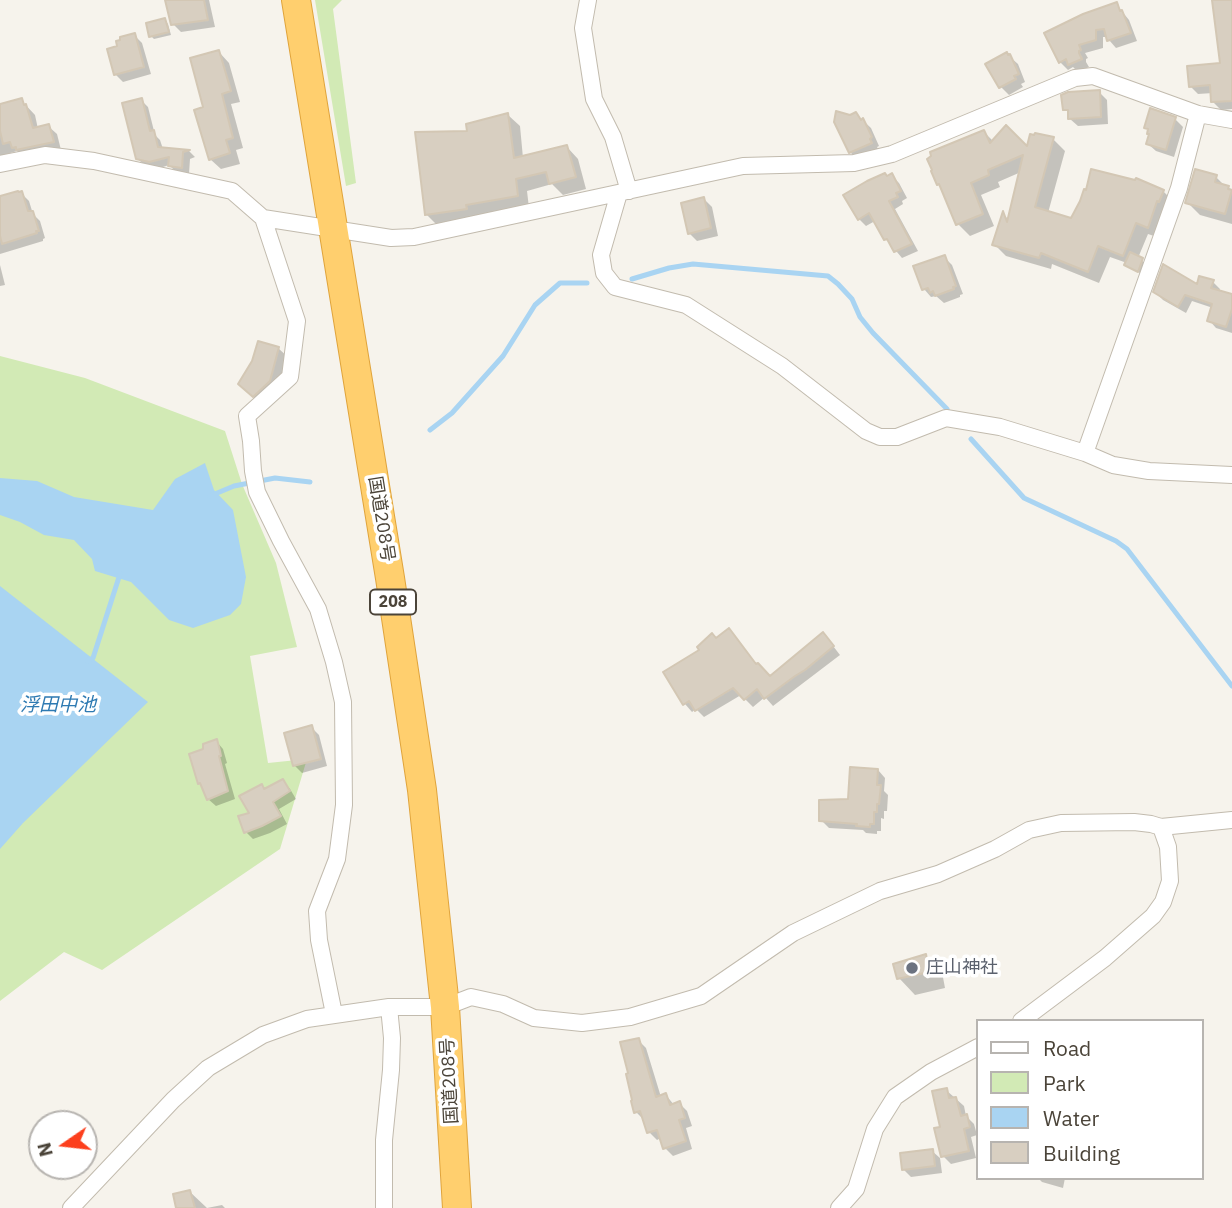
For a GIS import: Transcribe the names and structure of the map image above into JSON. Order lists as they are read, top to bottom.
{
  "streets": {
    "highway": ["国道208号", "208"]
  },
  "water": ["浮田中池"],
  "places": ["庄山神社"],
  "legend": [
    "Road",
    "Park",
    "Water",
    "Building"
  ],
  "north": "left"
}
